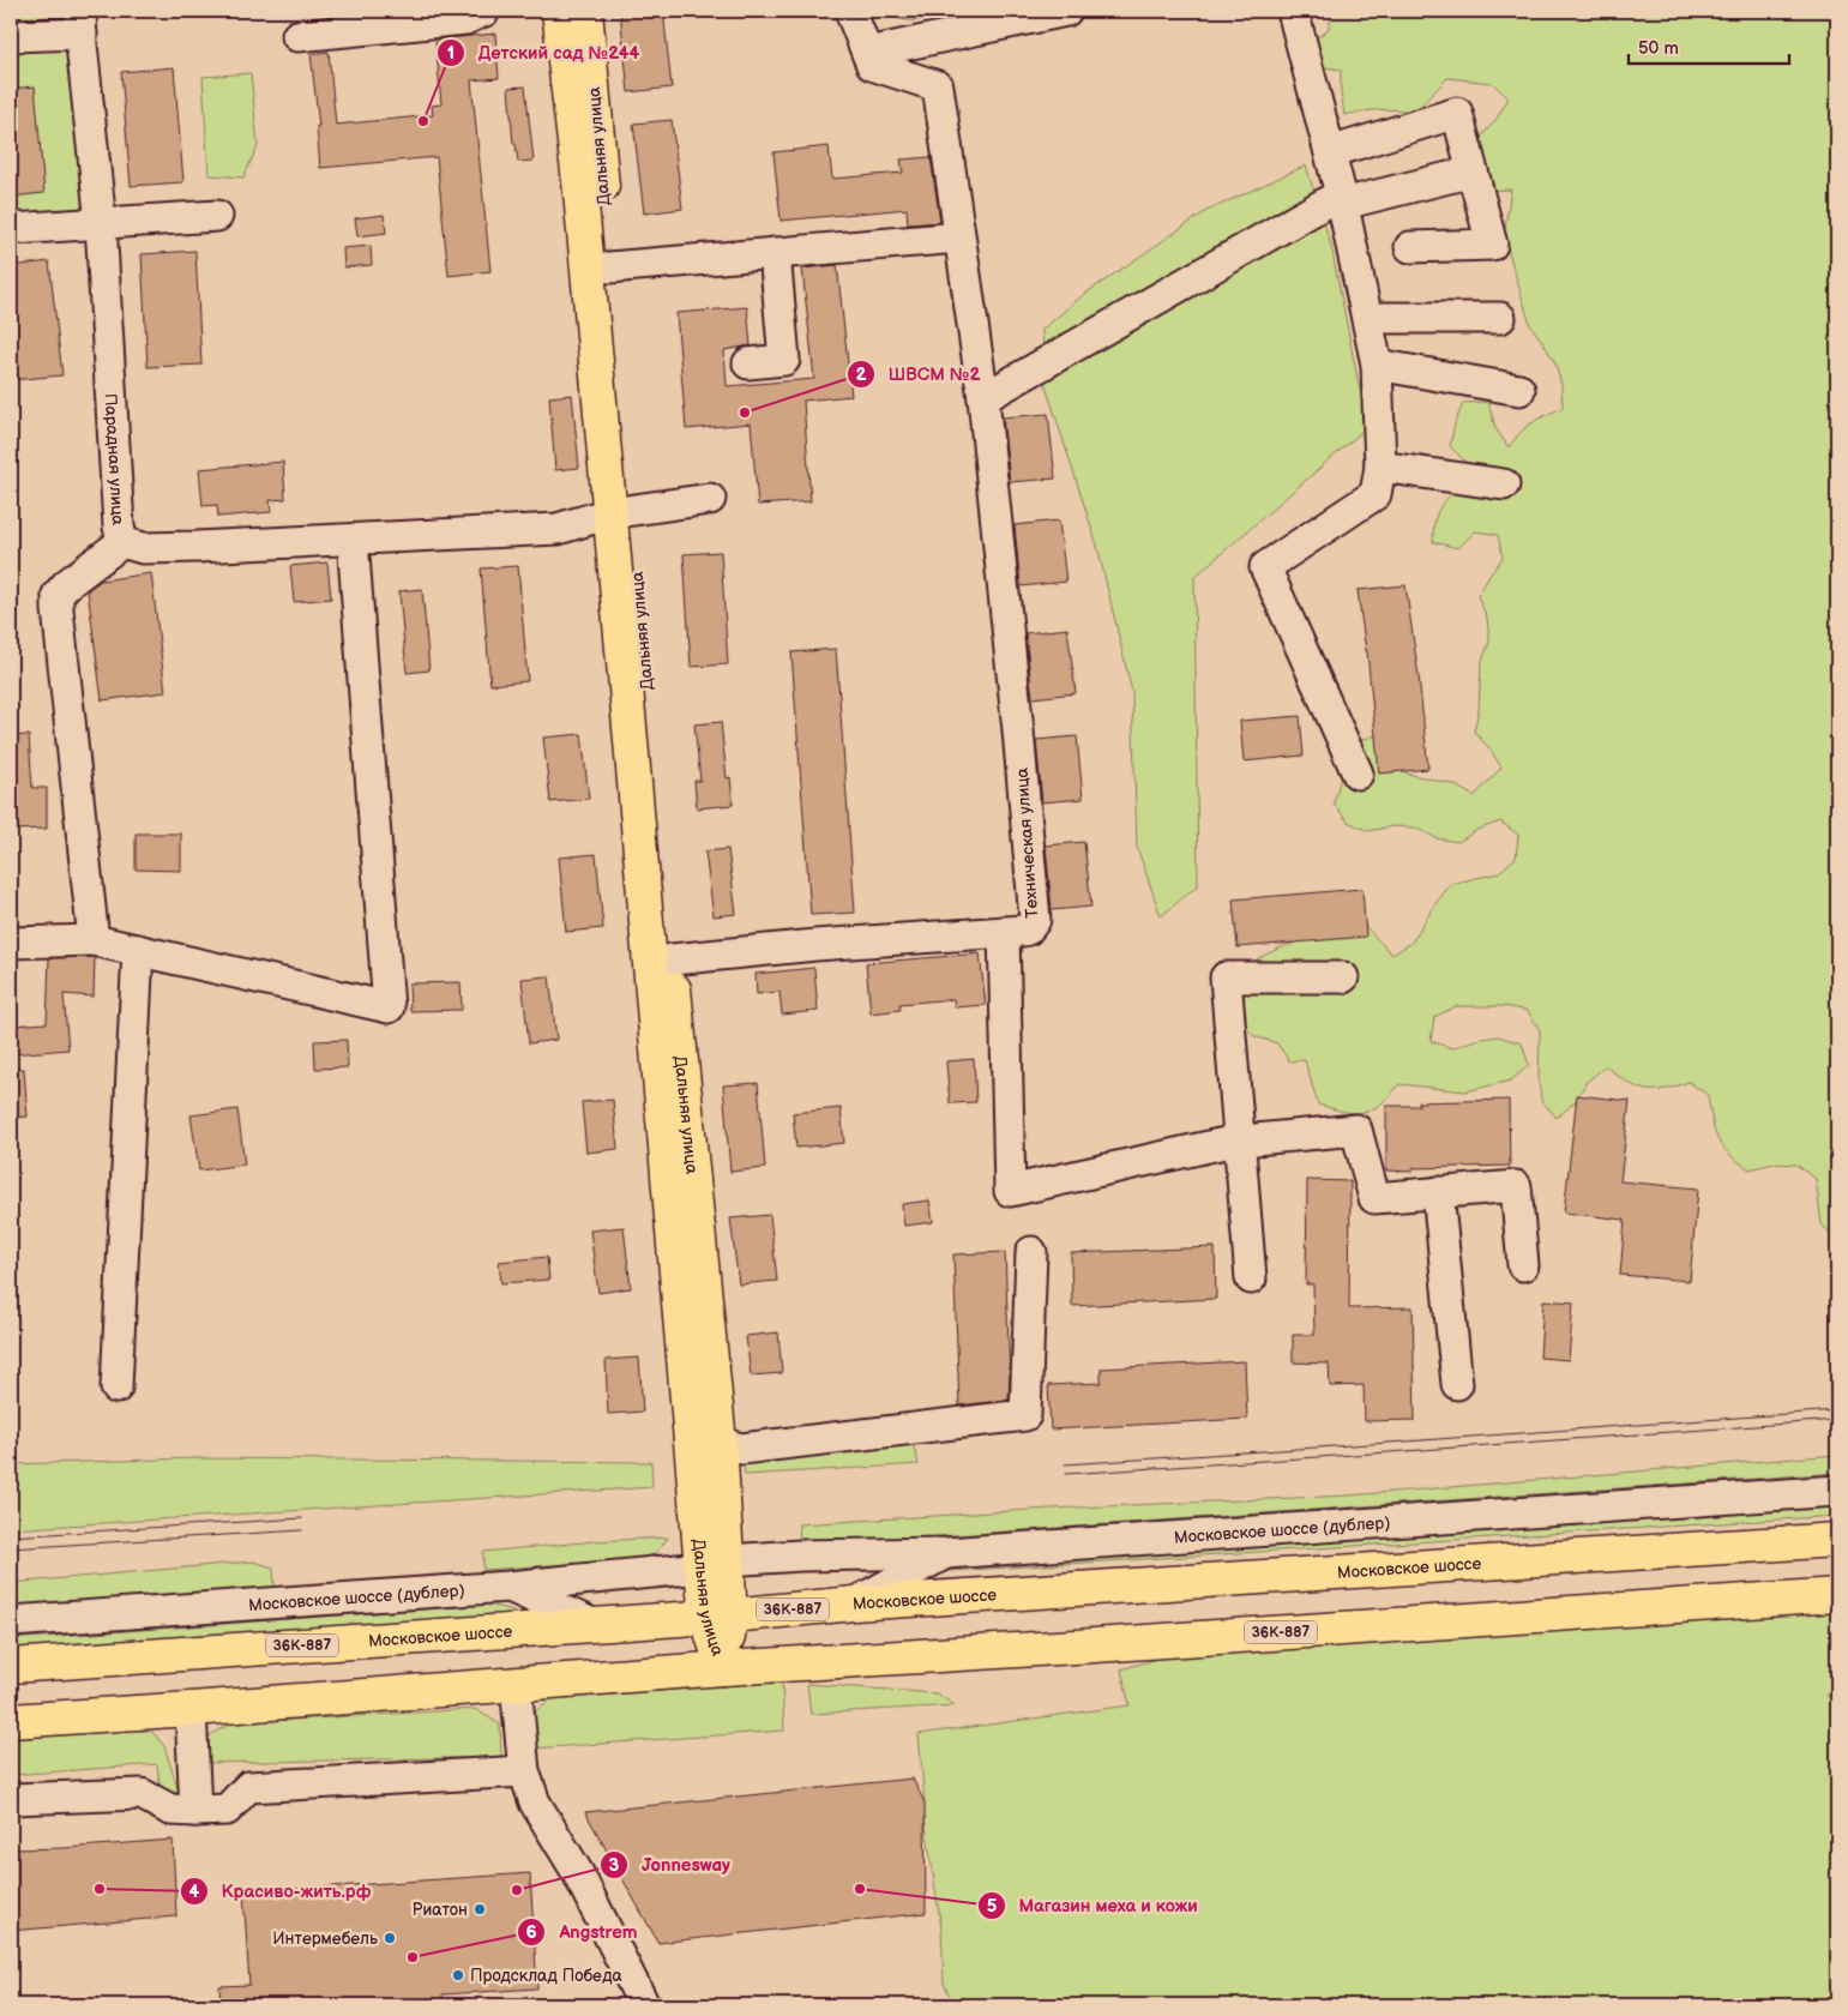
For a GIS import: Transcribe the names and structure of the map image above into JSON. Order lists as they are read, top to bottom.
{
  "streets": {
    "main road": ["Дальняя улица", "Московское шоссе", "36К-887"],
    "street": ["Парадная улица", "Техническая улица", "Московское шоссе (дублер)"]
  },
  "crossings": [
    ["Дальняя улица", "Парадная улица"],
    ["Дальняя улица", "Техническая улица"],
    ["Дальняя улица", "Московское шоссе (дублер)"],
    ["Дальняя улица", "Московское шоссе"],
    ["Дальняя улица", "36К-887"]
  ],
  "places": [
    "Детский сад №244",
    "ШВСМ №2",
    "Красиво-жить.рф",
    "Магазин меха и кожи",
    "Jonnesway",
    "Риатон",
    "Интермебель",
    "Angstrem",
    "Продсклад Победа"
  ],
  "scale_bar": "50 m"
}
